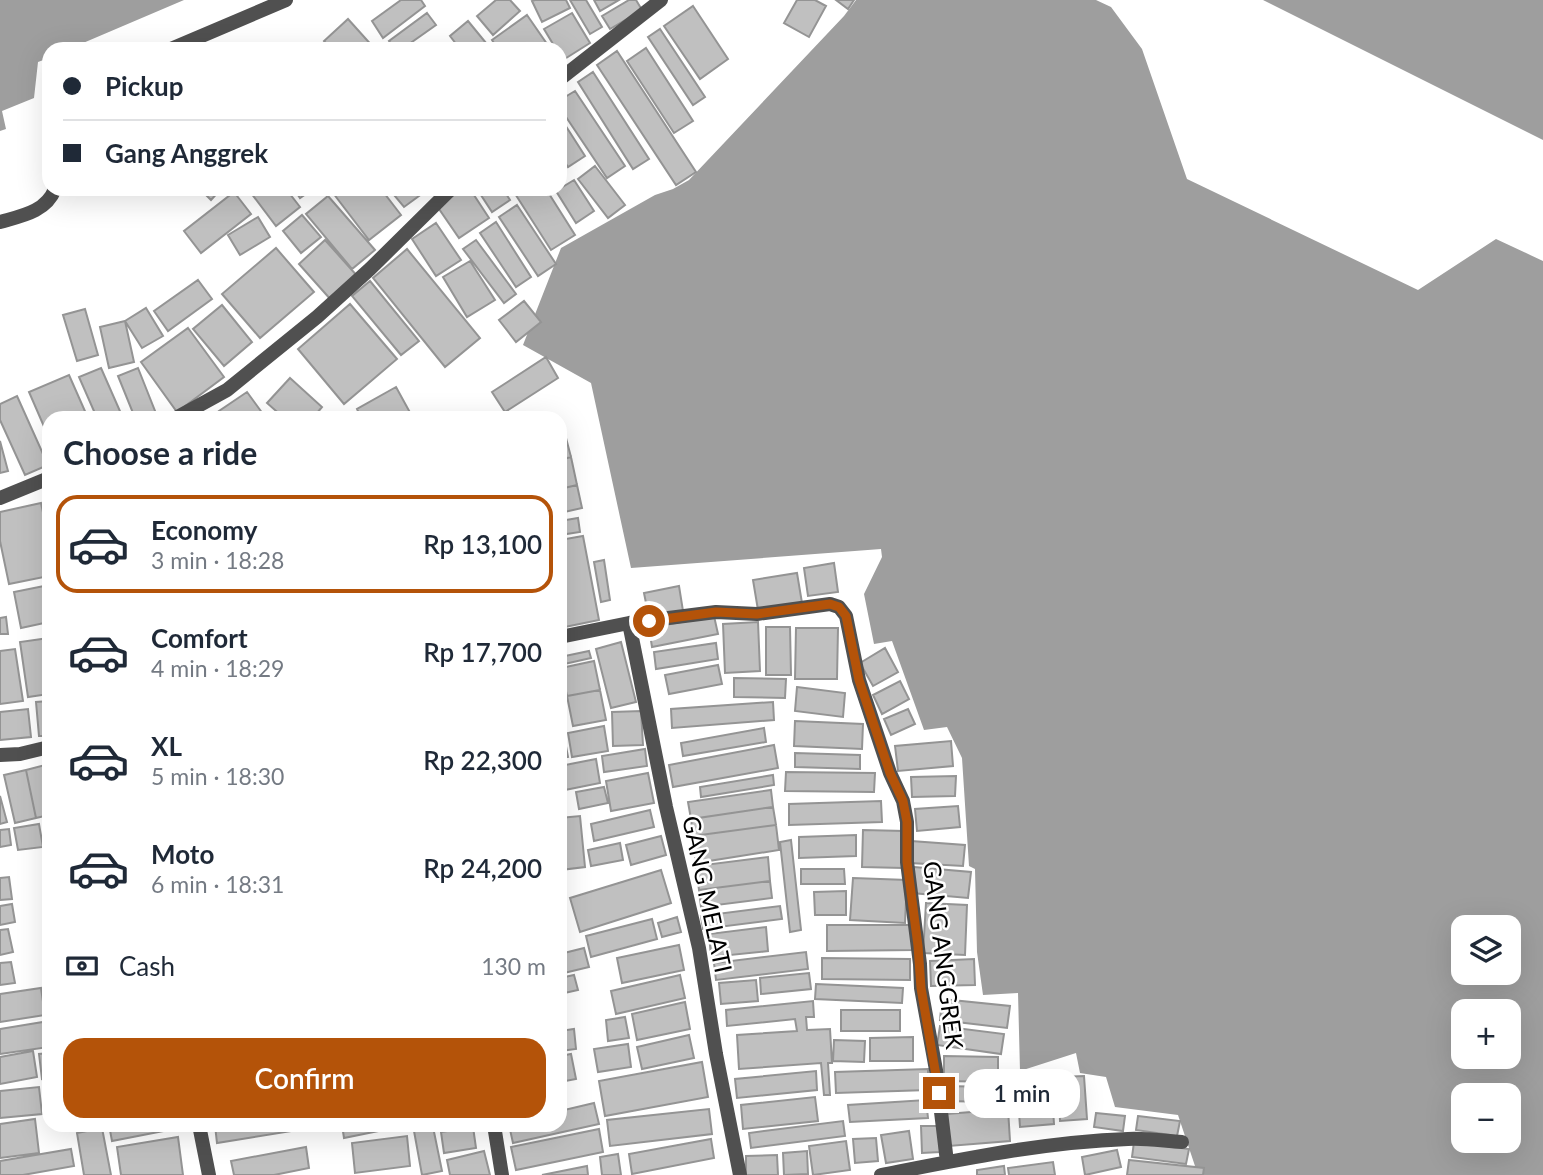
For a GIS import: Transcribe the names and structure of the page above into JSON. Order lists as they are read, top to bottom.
{
  "streets": {
    "street": ["GANG MELATI", "GANG ANGGREK"]
  },
  "crossings": [
    ["GANG MELATI", "GANG ANGGREK"]
  ],
  "page": {
    "banner": ["Pickup", "Gang Anggrek"],
    "heading": "Choose a ride",
    "list": [
      {
        "name": "Economy",
        "note": "3 min · 18:28",
        "value": "Rp 13,100"
      },
      {
        "name": "Comfort",
        "note": "4 min · 18:29",
        "value": "Rp 17,700"
      },
      {
        "name": "XL",
        "note": "5 min · 18:30",
        "value": "Rp 22,300"
      },
      {
        "name": "Moto",
        "note": "6 min · 18:31",
        "value": "Rp 24,200"
      }
    ],
    "map_buttons": ["+", "−"],
    "pay": ["Cash", "130 m"],
    "buttons": "Confirm",
    "bubble": "1 min"
  }
}
